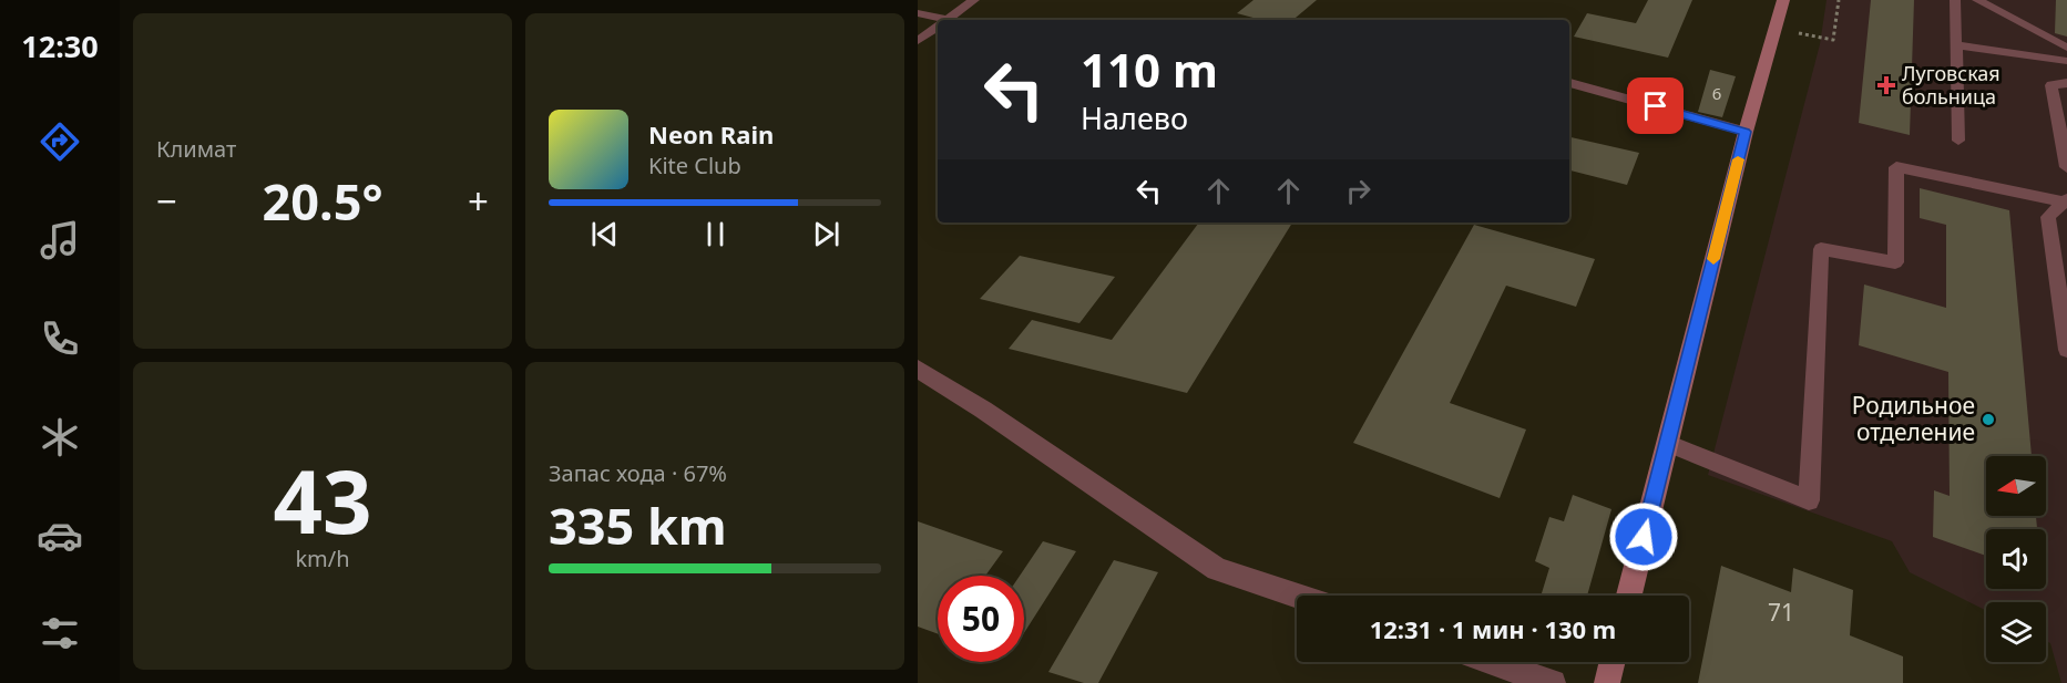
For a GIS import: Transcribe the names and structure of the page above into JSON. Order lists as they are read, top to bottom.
{
  "places": {
    "health": ["Луговская больница"],
    "other": ["Родильное отделение"]
  },
  "house_numbers": ["6", "71"],
  "north": "left",
  "page": {
    "tabs": "12:30",
    "tile": [
      "Климат",
      ["43", "km/h"],
      ["Запас хода · 67%", "335 km"]
    ],
    "turn": ["110 m", "Налево"],
    "song": ["Neon Rain", "Kite Club"],
    "heat": ["−", "20.5°", "+"],
    "limit": "50",
    "trip": "12:31 · 1 мин · 130 m"
  }
}
